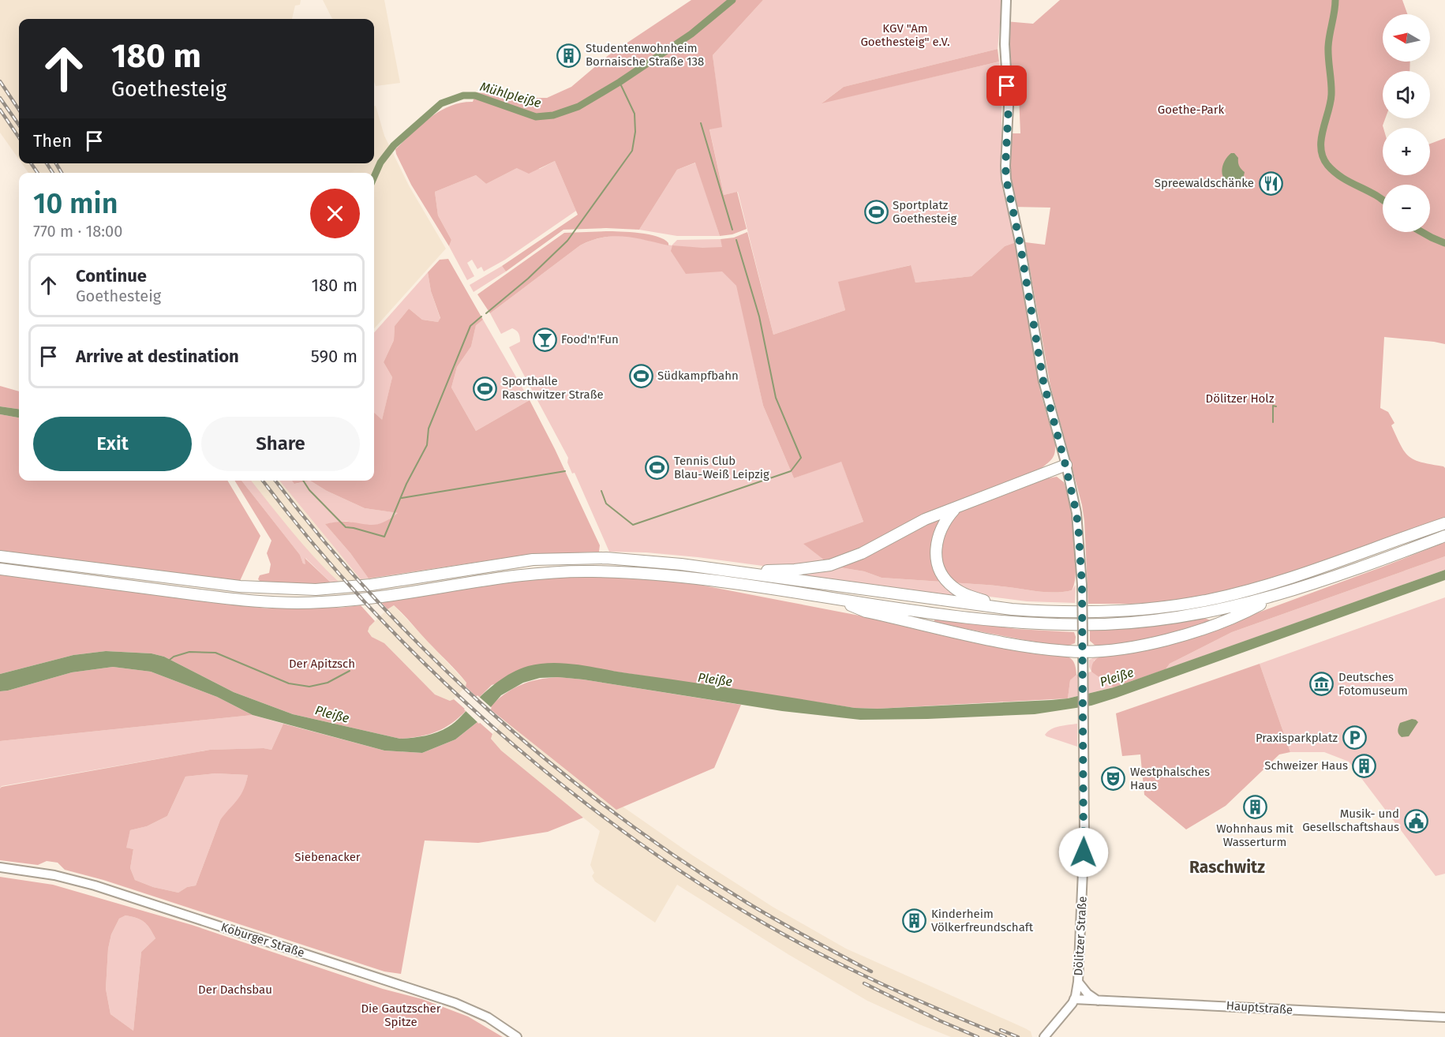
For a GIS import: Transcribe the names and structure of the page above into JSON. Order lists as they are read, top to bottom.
{
  "streets": {
    "main road": ["Dölitzer Straße", "Koburger Straße", "Hauptstraße"]
  },
  "crossings": [
    ["Dölitzer Straße", "Hauptstraße"]
  ],
  "districts": ["Raschwitz"],
  "water": ["Mühlpleiße", "Pleiße"],
  "parks": [
    "KGV \"Am Goethesteig\" e.V.",
    "Goethe-Park",
    "Dölitzer Holz",
    "Der Apitzsch",
    "Siebenacker",
    "Der Dachsbau",
    "Die Gautzscher Spitze"
  ],
  "places": {
    "building": [
      "Studentenwohnheim Bornaische Straße 138",
      "Schweizer Haus",
      "Wohnhaus mit Wasserturm",
      "Kinderheim Völkerfreundschaft"
    ],
    "restaurant": ["Spreewaldschänke"],
    "sports": [
      "Sportplatz Goethesteig",
      "Südkampfbahn",
      "Sporthalle Raschwitzer Straße",
      "Tennis Club Blau-Weiß Leipzig"
    ],
    "bar": ["Food'n'Fun"],
    "museum": ["Deutsches Fotomuseum"],
    "parking": ["Praxisparkplatz"],
    "theatre": ["Westphalsches Haus"],
    "public building": ["Musik- und Gesellschaftshaus"]
  },
  "north": "left",
  "page": {
    "map_buttons": ["+", "−"],
    "turn": ["180 m", "Goethesteig"],
    "then": "Then",
    "heading": ["10 min", "770 m · 18:00"],
    "list": [
      {
        "name": "Continue",
        "note": "Goethesteig",
        "value": "180 m"
      },
      {
        "name": "Arrive at destination",
        "value": "590 m"
      }
    ],
    "buttons": ["Exit", "Share"]
  }
}
